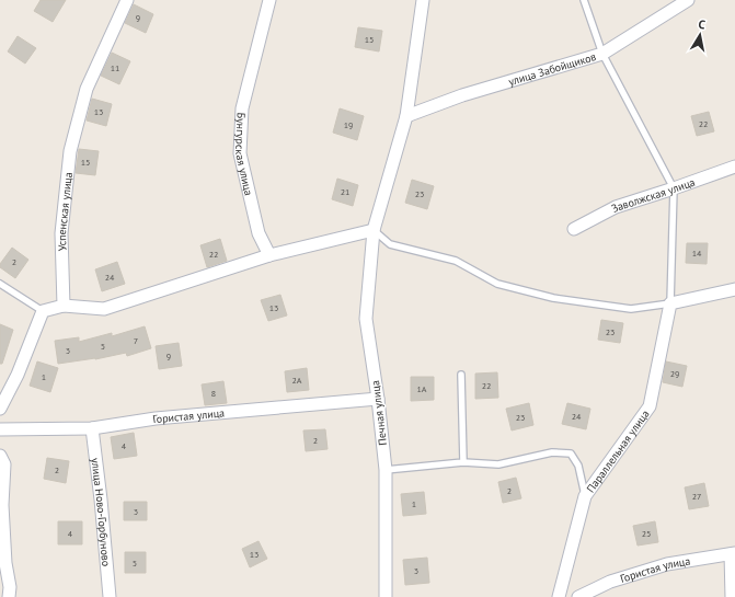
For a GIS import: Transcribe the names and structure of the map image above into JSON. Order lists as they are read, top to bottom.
{
  "streets": {
    "street": [
      "улица Забойщиков",
      "Бунгурская улица",
      "Заволжская улица",
      "Успенская улица",
      "Печная улица",
      "Гористая улица",
      "Параллельная улица",
      "улица Ново-Горбуново"
    ]
  },
  "crossings": [
    ["Печная улица", "Гористая улица"],
    ["Гористая улица", "улица Ново-Горбуново"]
  ],
  "house_numbers": [
    "9",
    "15",
    "11",
    "13",
    "22",
    "19",
    "15",
    "21",
    "23",
    "14",
    "22",
    "2",
    "24",
    "13",
    "23",
    "7",
    "5",
    "3",
    "9",
    "29",
    "1",
    "2А",
    "22",
    "1А",
    "8",
    "24",
    "23",
    "2",
    "4",
    "2",
    "2",
    "27",
    "1",
    "3",
    "4",
    "25",
    "13",
    "5",
    "3"
  ],
  "north": "top"
}
